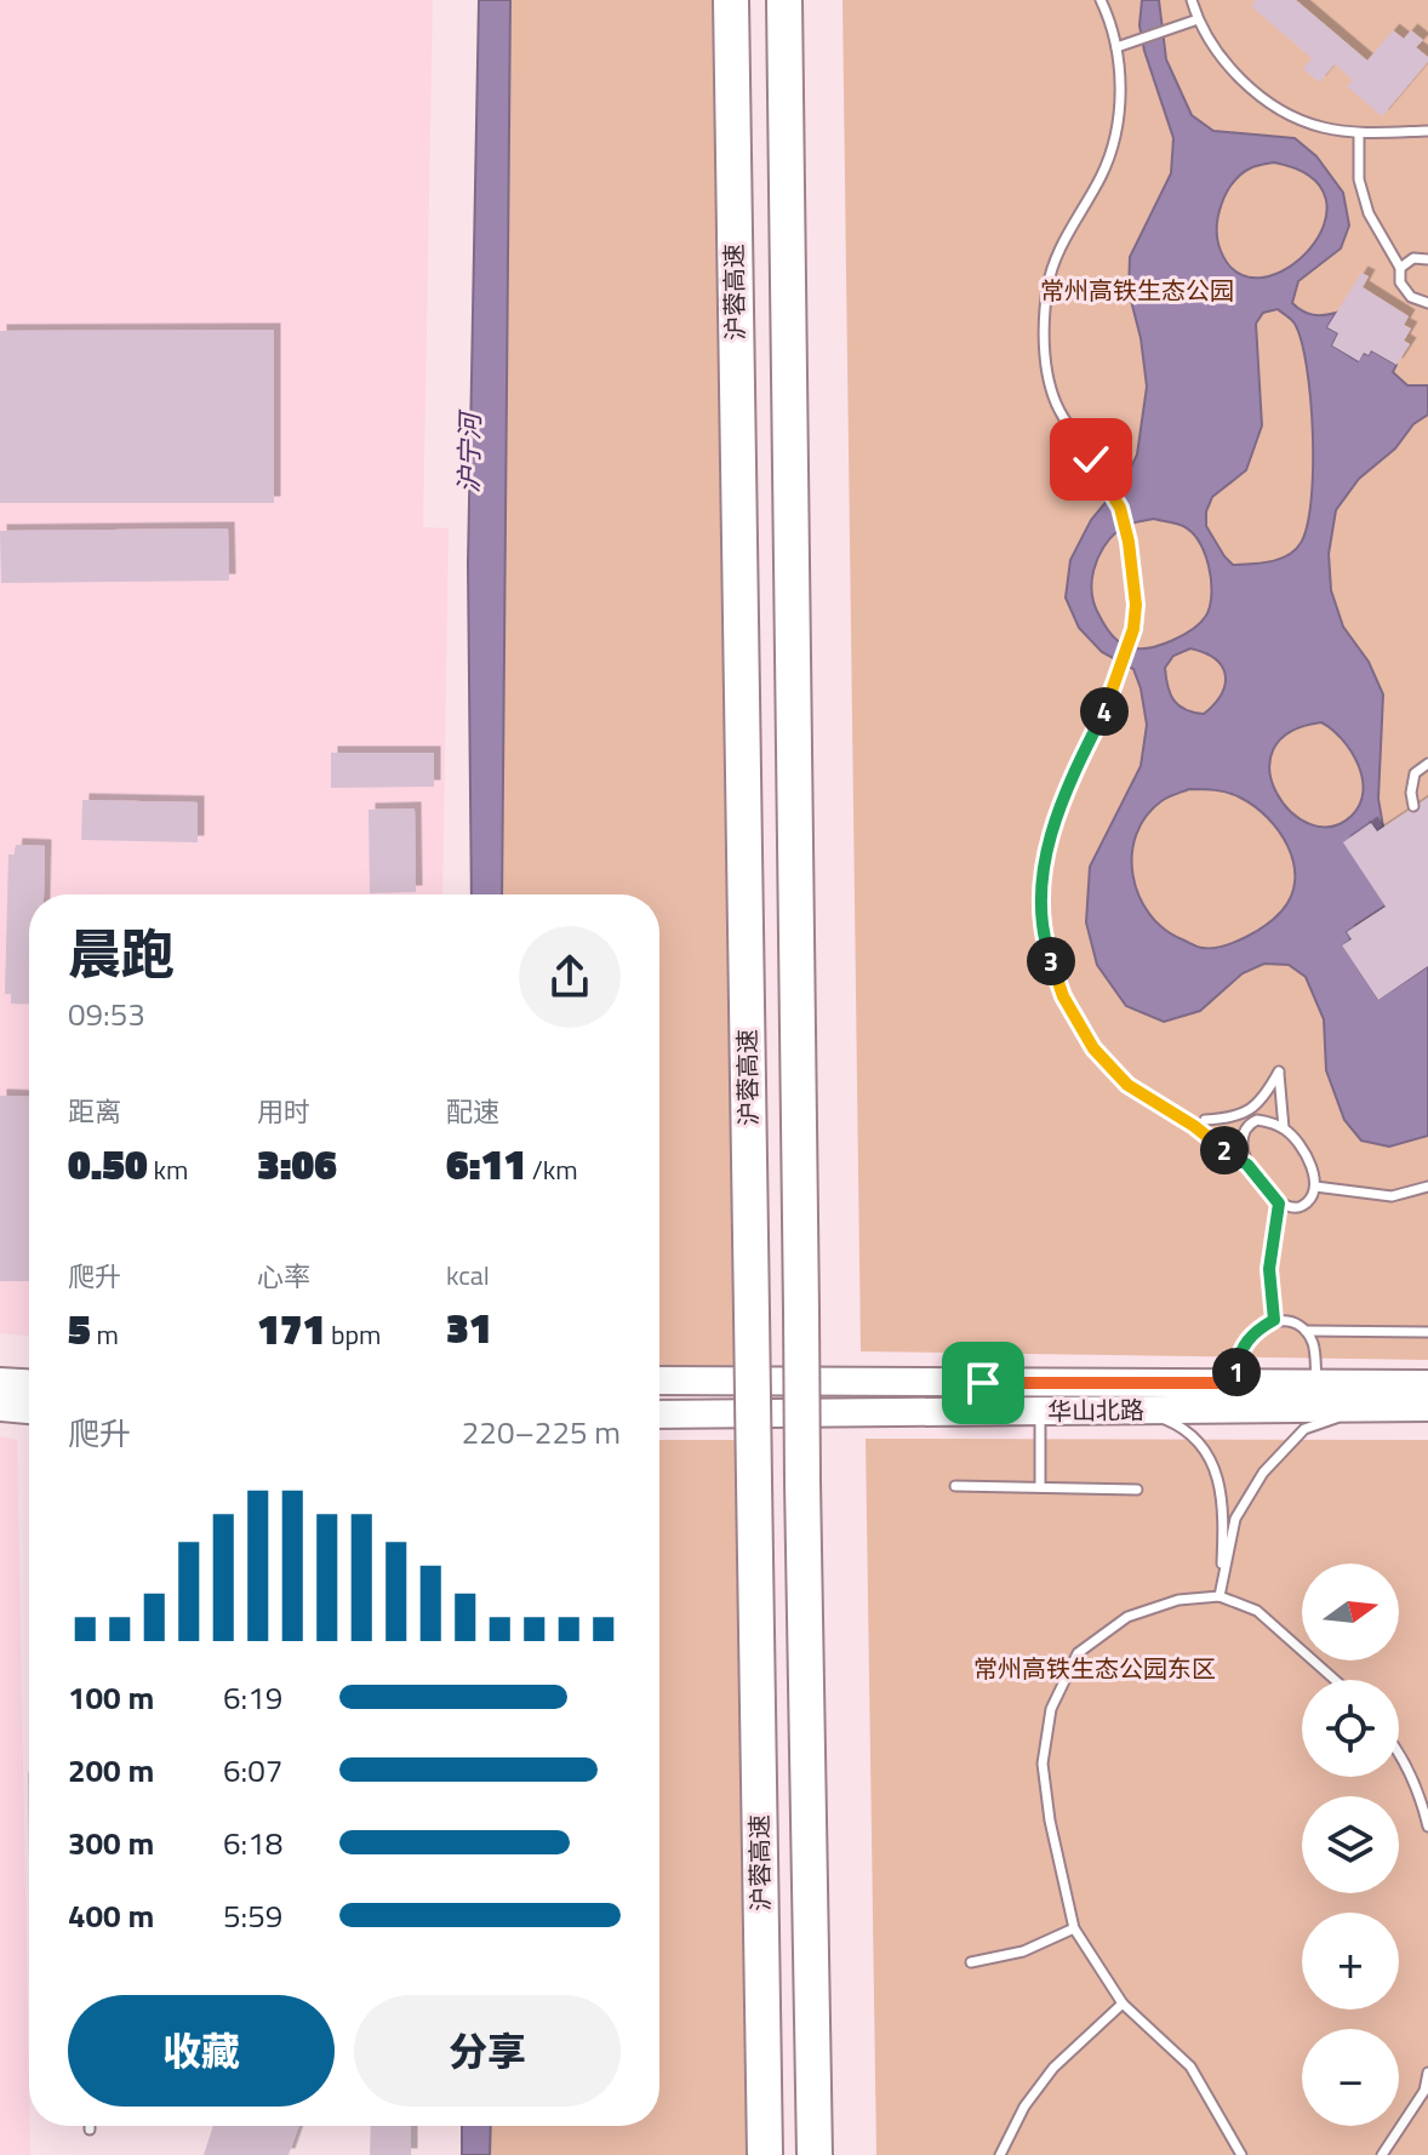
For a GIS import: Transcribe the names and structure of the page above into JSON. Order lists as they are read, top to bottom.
{
  "streets": {
    "highway": ["沪蓉高速"],
    "main road": ["华山北路"]
  },
  "water": ["沪宁河"],
  "parks": ["常州高铁生态公园", "常州高铁生态公园东区"],
  "north": "right",
  "page": {
    "pins": [
      "4",
      "3",
      "2",
      "1"
    ],
    "heading": ["晨跑", "09:53"],
    "stats": [
      ["距离", "0.50 km"],
      ["用时", "3:06"],
      ["配速", "6:11 /km"],
      ["爬升", "5 m"],
      ["心率", "171 bpm"],
      ["kcal", "31"]
    ],
    "chart": ["爬升", "220–225 m"],
    "map_buttons": ["+", "−"],
    "list": [
      {
        "name": "100 m",
        "note": "6:19"
      },
      {
        "name": "200 m",
        "note": "6:07"
      },
      {
        "name": "300 m",
        "note": "6:18"
      },
      {
        "name": "400 m",
        "note": "5:59"
      }
    ],
    "buttons": ["收藏", "分享"]
  }
}
